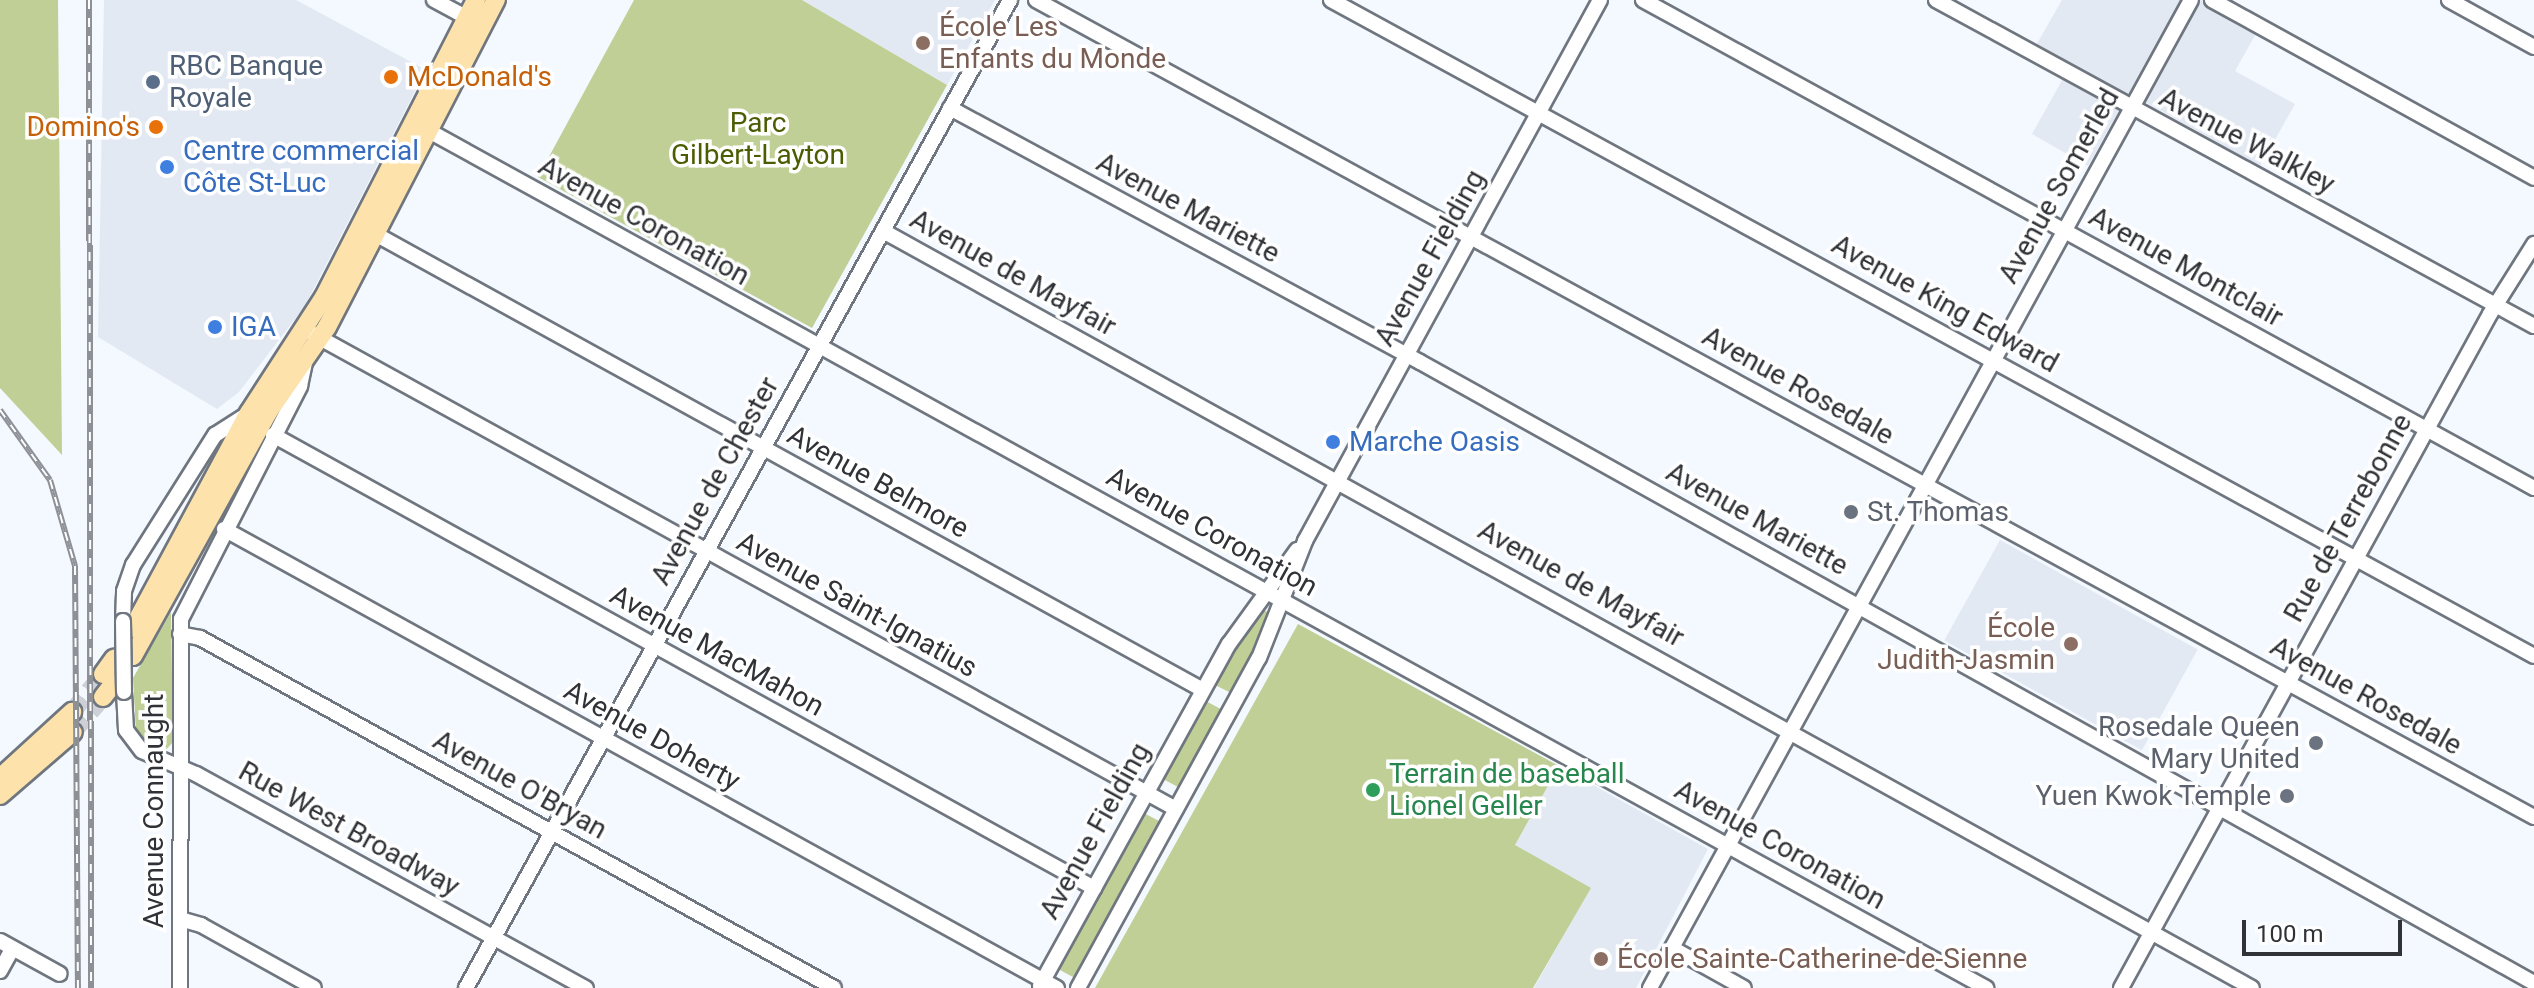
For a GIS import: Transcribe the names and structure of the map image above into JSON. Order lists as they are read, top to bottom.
{
  "streets": {
    "street": [
      "Avenue Walkley",
      "Avenue Somerled",
      "Avenue Mariette",
      "Avenue Coronation",
      "Avenue Fielding",
      "Avenue Montclair",
      "Avenue de Mayfair",
      "Avenue King Edward",
      "Avenue Rosedale",
      "Avenue de Chester",
      "Avenue Belmore",
      "Rue de Terrebonne",
      "Avenue Saint-Ignatius",
      "Avenue MacMahon",
      "Avenue Doherty",
      "Avenue O'Bryan",
      "Avenue Connaught",
      "Rue West Broadway"
    ]
  },
  "crossings": [
    ["Avenue Walkley", "Avenue Somerled"],
    ["Avenue Walkley", "Rue de Terrebonne"],
    ["Avenue Somerled", "Avenue Mariette"],
    ["Avenue Somerled", "Avenue Coronation"],
    ["Avenue Somerled", "Avenue Montclair"],
    ["Avenue Somerled", "Avenue de Mayfair"],
    ["Avenue Somerled", "Avenue King Edward"],
    ["Avenue Somerled", "Avenue Rosedale"],
    ["Avenue Mariette", "Avenue Fielding"],
    ["Avenue Mariette", "Avenue de Chester"],
    ["Avenue Mariette", "Rue de Terrebonne"],
    ["Avenue Coronation", "Avenue Fielding"],
    ["Avenue Coronation", "Avenue de Chester"],
    ["Avenue Fielding", "Avenue de Mayfair"],
    ["Avenue Fielding", "Avenue King Edward"],
    ["Avenue Fielding", "Avenue Rosedale"],
    ["Avenue Fielding", "Avenue Belmore"],
    ["Avenue Fielding", "Avenue Saint-Ignatius"],
    ["Avenue Fielding", "Avenue MacMahon"],
    ["Avenue Fielding", "Avenue Doherty"],
    ["Avenue Montclair", "Rue de Terrebonne"],
    ["Avenue de Mayfair", "Avenue de Chester"],
    ["Avenue de Mayfair", "Rue de Terrebonne"],
    ["Avenue King Edward", "Rue de Terrebonne"],
    ["Avenue Rosedale", "Rue de Terrebonne"],
    ["Avenue de Chester", "Avenue Belmore"],
    ["Avenue de Chester", "Avenue Saint-Ignatius"],
    ["Avenue de Chester", "Avenue MacMahon"],
    ["Avenue de Chester", "Avenue Doherty"],
    ["Avenue de Chester", "Avenue O'Bryan"],
    ["Avenue de Chester", "Rue West Broadway"],
    ["Avenue MacMahon", "Avenue Connaught"],
    ["Avenue Doherty", "Avenue Connaught"],
    ["Avenue O'Bryan", "Avenue Connaught"],
    ["Avenue Connaught", "Rue West Broadway"]
  ],
  "parks": ["Parc Gilbert-Layton"],
  "places": [
    "École Les Enfants du Monde",
    "McDonald's",
    "RBC Banque Royale",
    "Domino's",
    "Centre commercial Côte St-Luc",
    "IGA",
    "Marche Oasis",
    "St. Thomas",
    "École Judith-Jasmin",
    "Rosedale Queen Mary United",
    "Terrain de baseball Lionel Geller",
    "Yuen Kwok Temple",
    "École Sainte-Catherine-de-Sienne"
  ],
  "scale_bar": "100 m"
}
